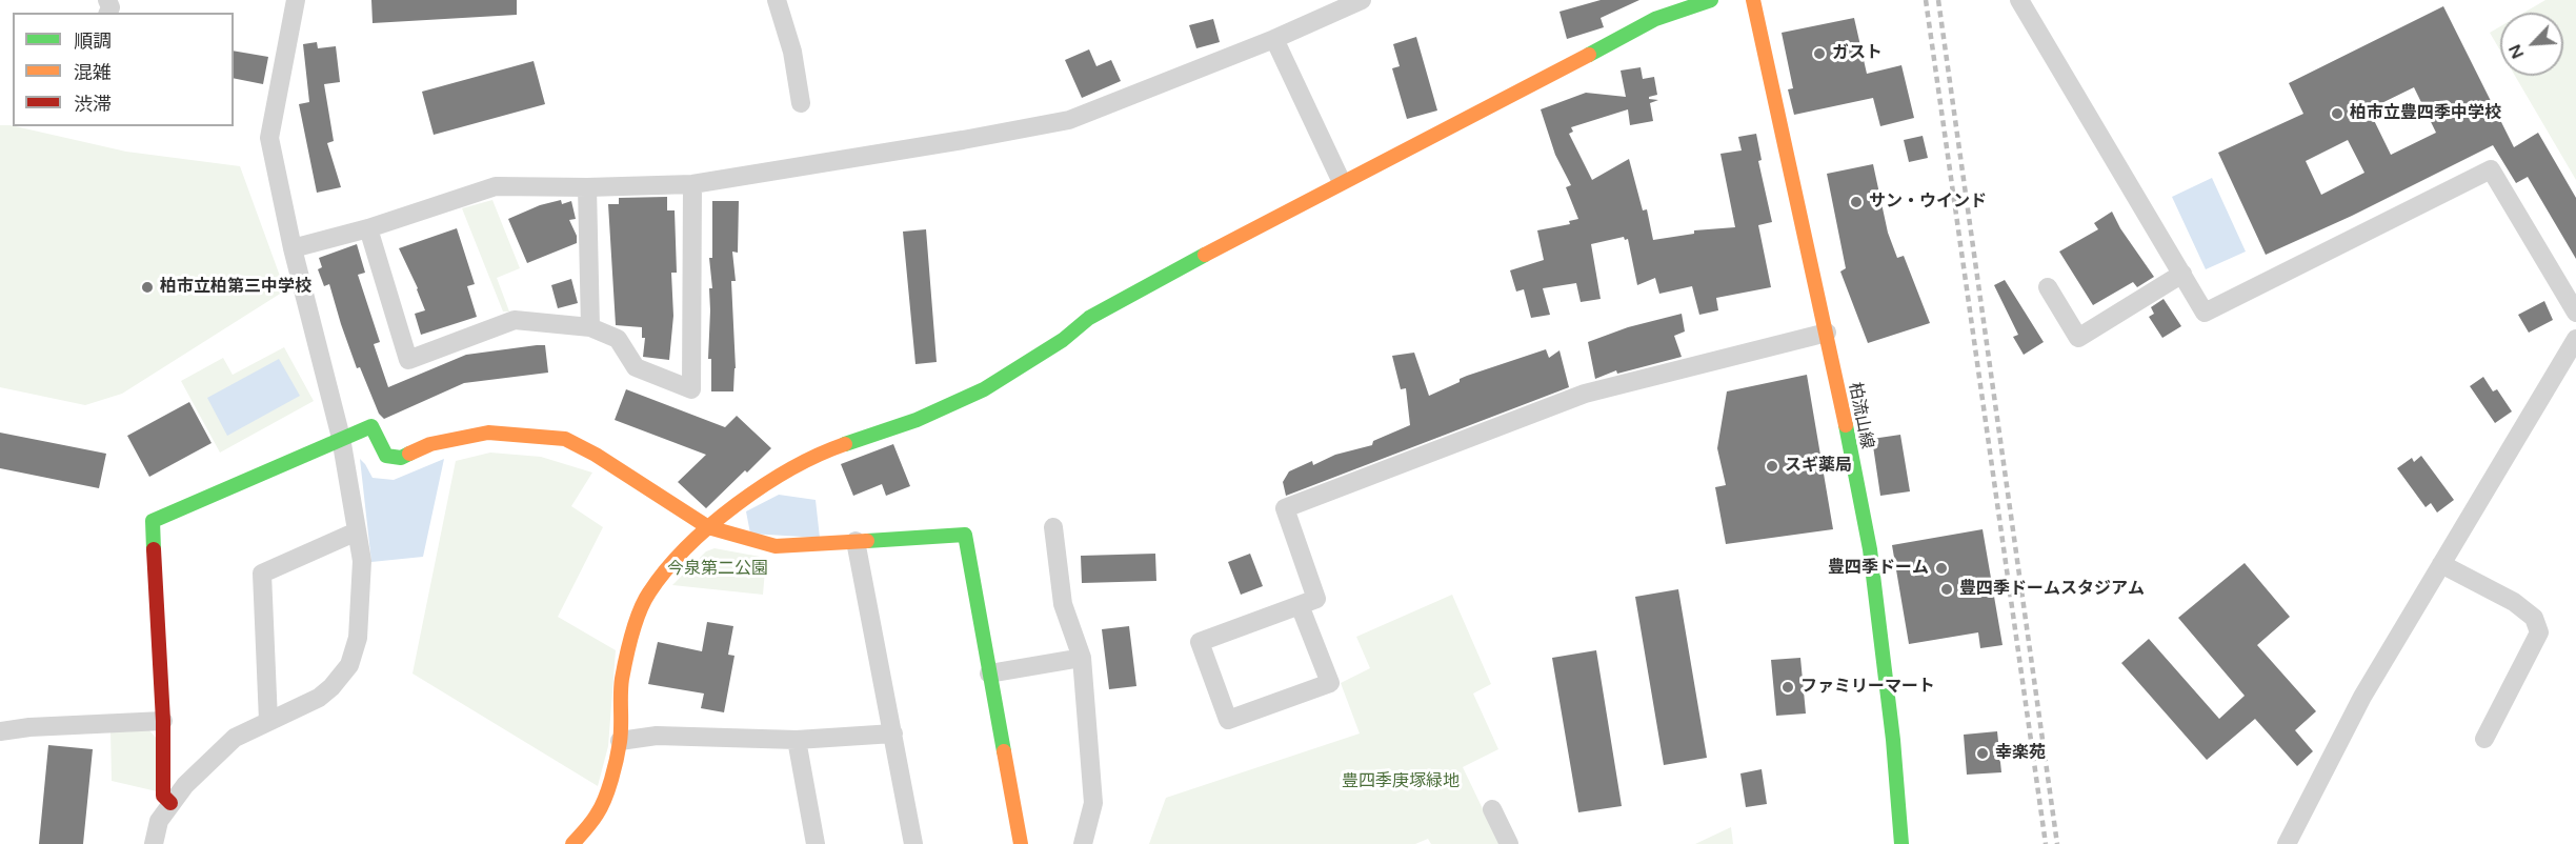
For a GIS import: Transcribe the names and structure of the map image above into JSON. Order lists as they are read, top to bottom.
{
  "streets": {
    "street": ["柏流山線"]
  },
  "parks": ["今泉第二公園", "豊四季庚塚緑地"],
  "places": [
    "ガスト",
    "柏市立豊四季中学校",
    "サン・ウインド",
    "柏市立柏第三中学校",
    "スギ薬局",
    "豊四季ドーム",
    "豊四季ドームスタジアム",
    "ファミリーマート",
    "幸楽苑"
  ],
  "legend": ["順調", "混雑", "渋滞"],
  "north": "bottom left"
}
